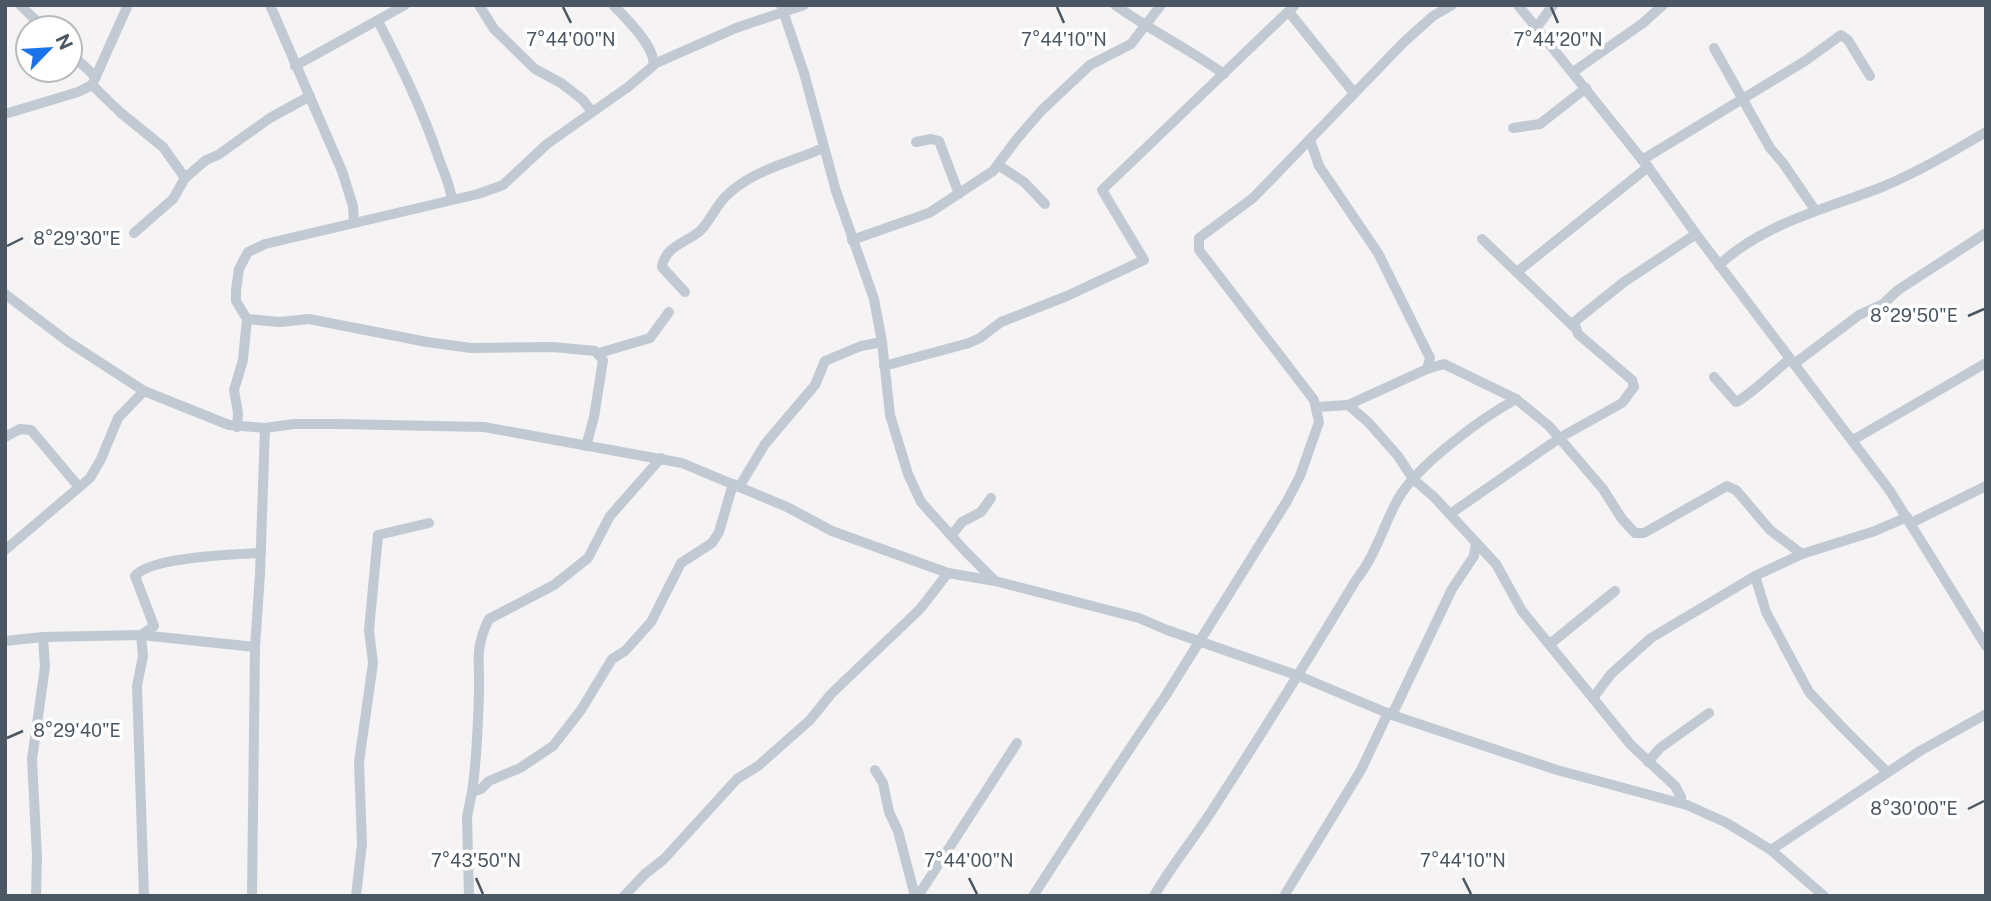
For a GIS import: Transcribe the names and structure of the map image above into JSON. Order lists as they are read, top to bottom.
{
  "north": "top right",
  "coordinates": [
    "7°44'00\"N",
    "7°44'10\"N",
    "7°44'20\"N",
    "8°29'30\"E",
    "8°29'50\"E",
    "8°29'40\"E",
    "8°30'00\"E",
    "7°43'50\"N"
  ]
}
